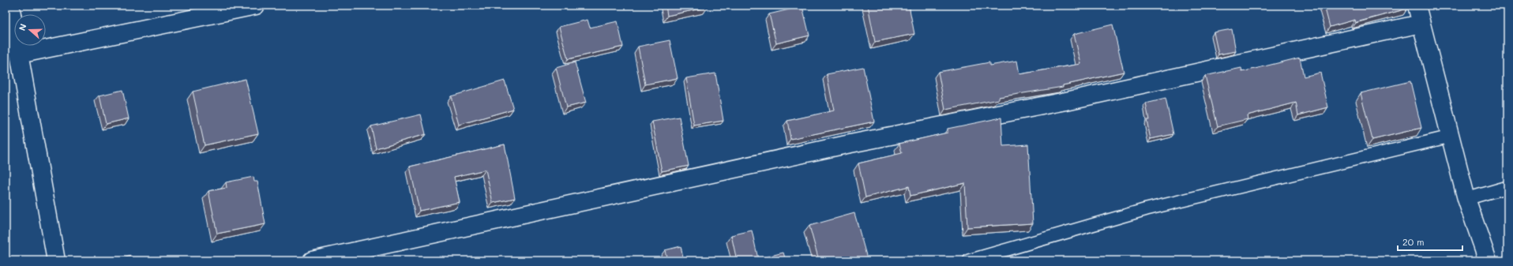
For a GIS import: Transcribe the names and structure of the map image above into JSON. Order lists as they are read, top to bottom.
{
  "scale_bar": "20 m",
  "north": "left"
}
